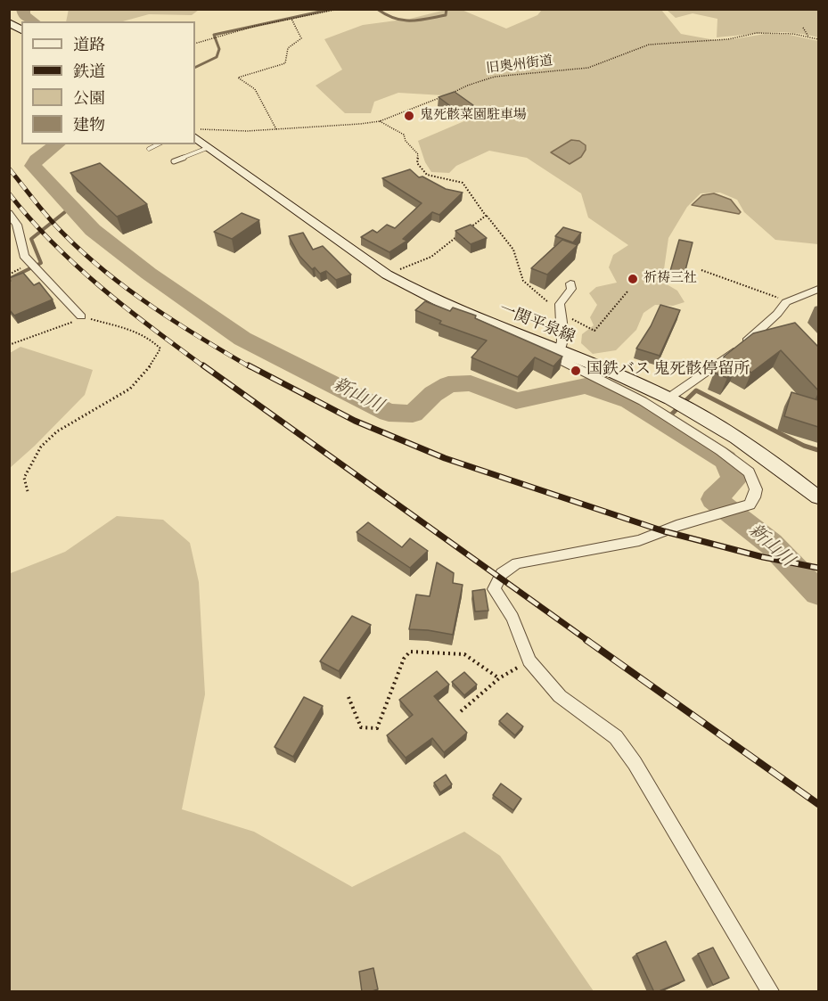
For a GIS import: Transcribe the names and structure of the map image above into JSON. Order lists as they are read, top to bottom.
{
  "streets": {
    "main road": ["一関平泉線"],
    "path": ["旧奥州街道"]
  },
  "water": ["新山川"],
  "places": ["鬼死骸菜園駐車場", "祈祷三社", "国鉄バス 鬼死骸停留所"],
  "legend": [
    "道路",
    "鉄道",
    "公園",
    "建物"
  ]
}
